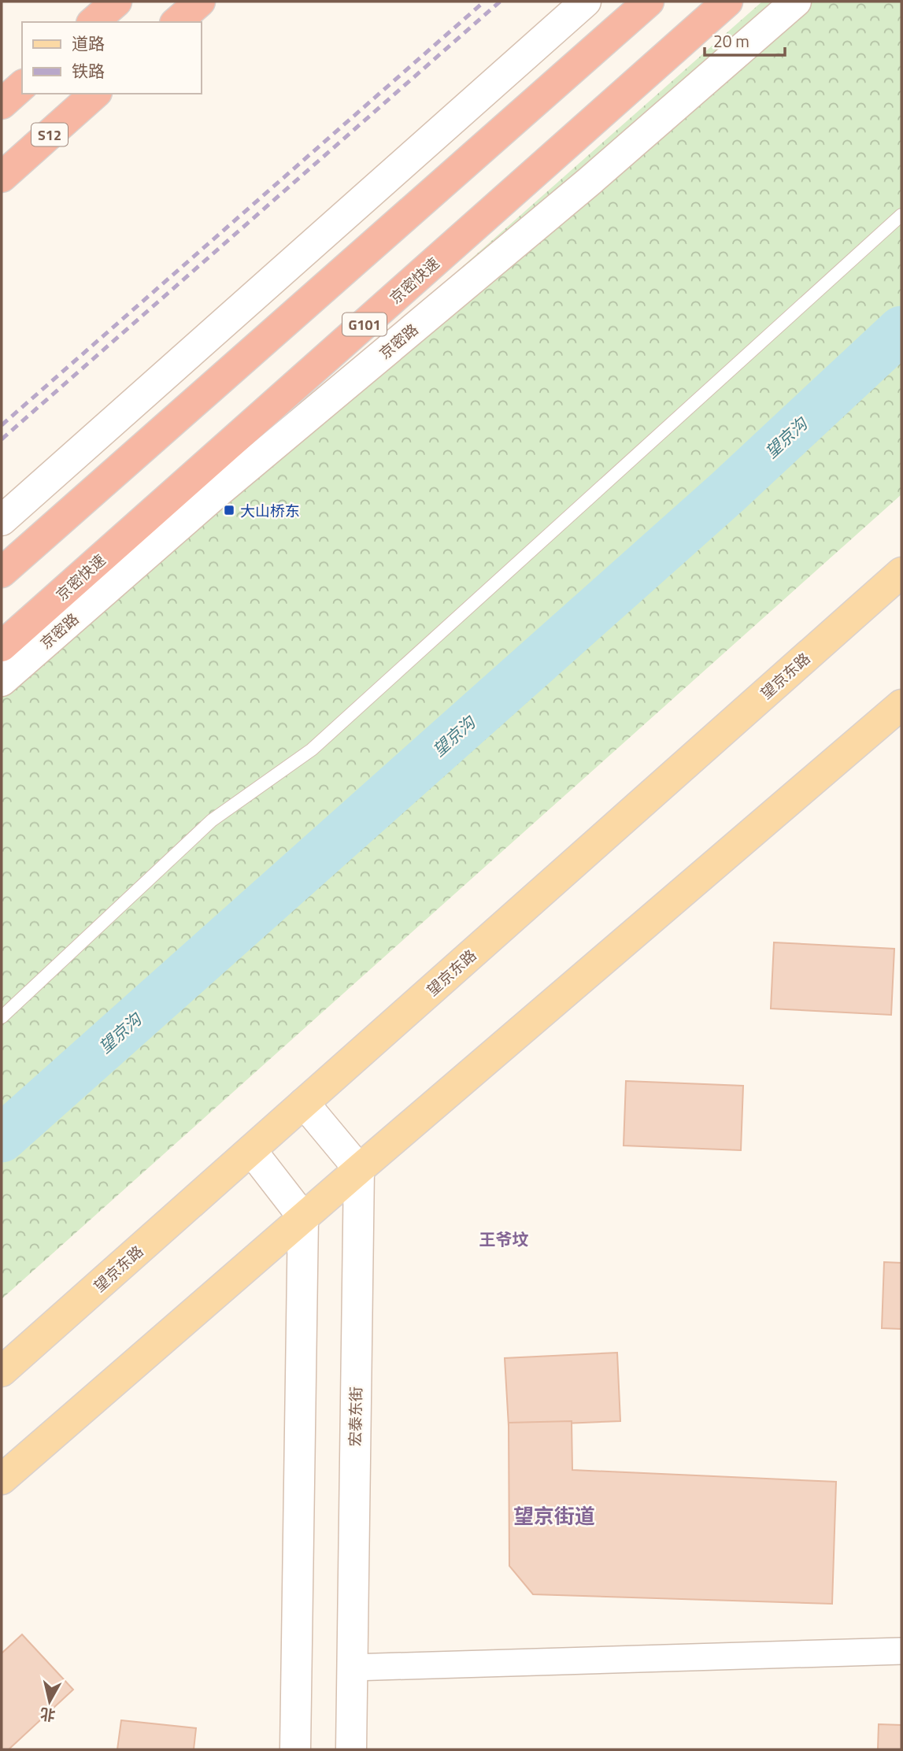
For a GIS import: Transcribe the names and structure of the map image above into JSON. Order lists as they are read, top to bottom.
{
  "streets": {
    "highway": ["S12", "京密快速", "G101"],
    "main road": ["京密路", "望京东路", "宏泰东街"]
  },
  "districts": ["王爷坟", "望京街道"],
  "water": ["望京沟"],
  "places": {
    "transit": ["大山桥东"]
  },
  "legend": ["道路", "铁路"],
  "scale_bar": "20 m",
  "north": "bottom"
}
